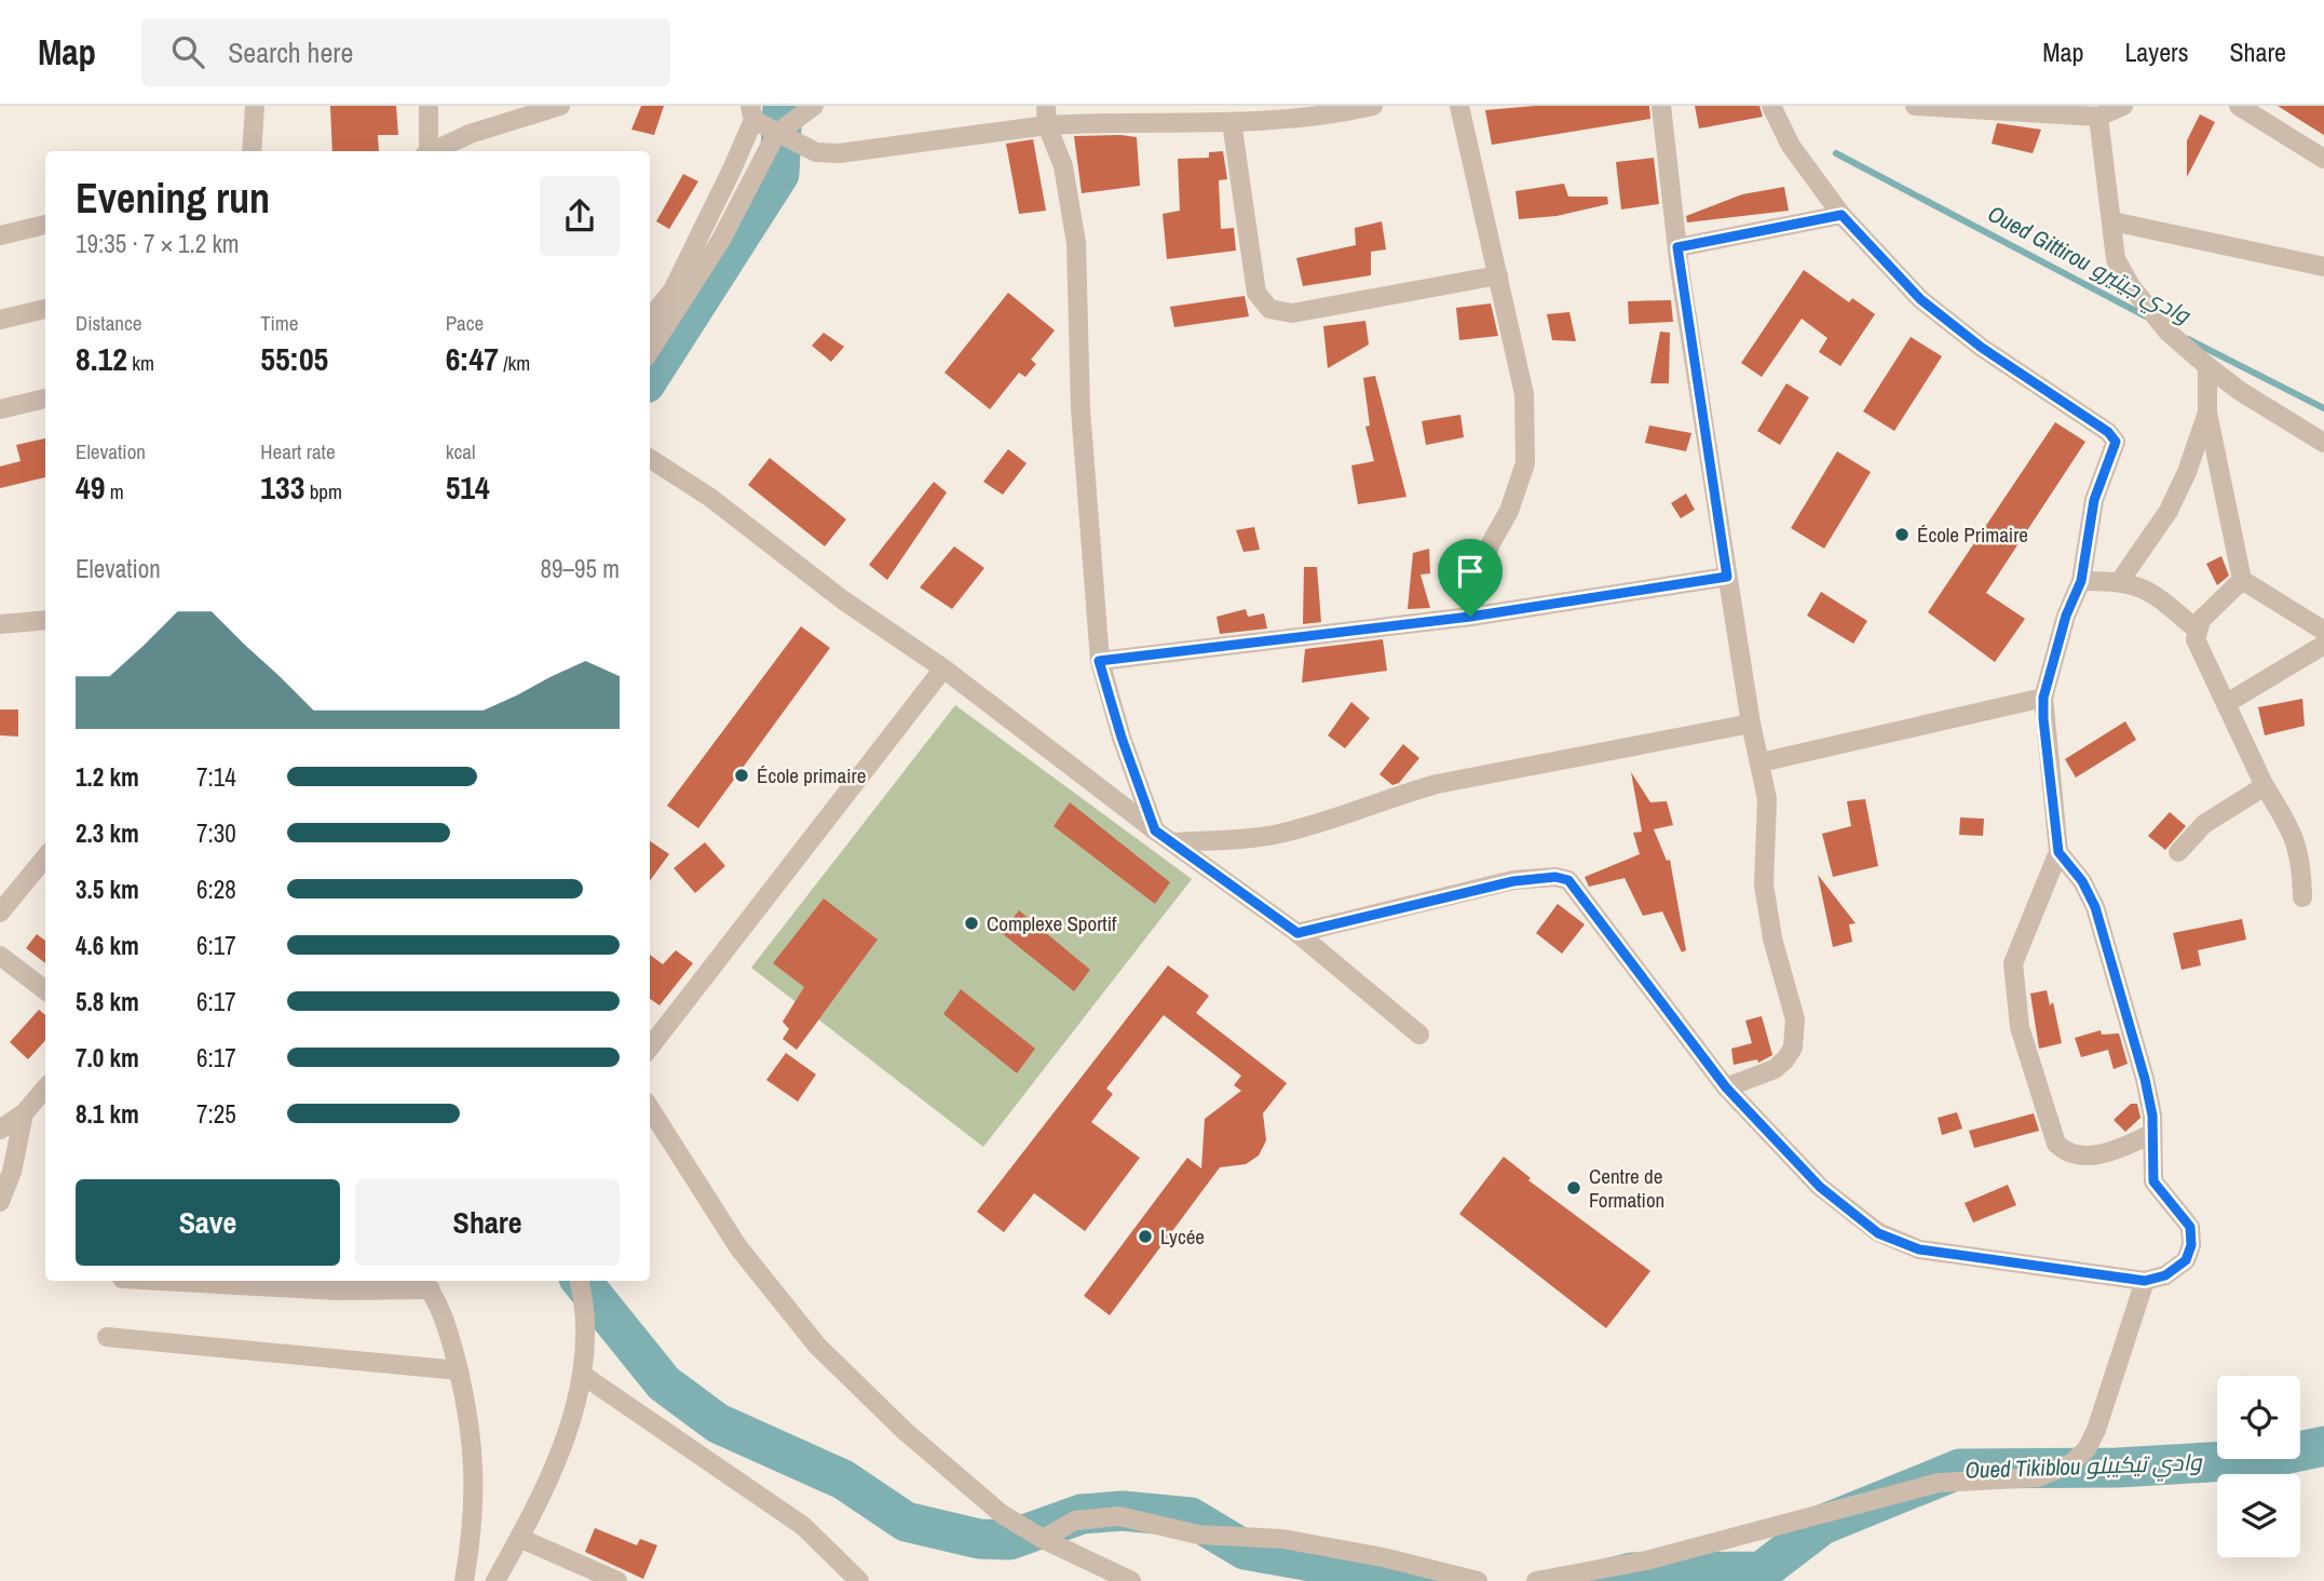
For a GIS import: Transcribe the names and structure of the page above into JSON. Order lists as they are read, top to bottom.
{
  "water": ["Oued Gittirou وادي جيتيرو", "Oued Tikiblou وادي تيكيبلو"],
  "places": [
    "École Primaire",
    "École primaire",
    "Complexe Sportif",
    "Centre de Formation",
    "Lycée"
  ],
  "page": {
    "header": "Map",
    "search": "Search here",
    "nav": ["Map", "Layers", "Share"],
    "heading": ["Evening run", "19:35 · 7 × 1.2 km"],
    "stats": [
      ["Distance", "8.12 km"],
      ["Time", "55:05"],
      ["Pace", "6:47 /km"],
      ["Elevation", "49 m"],
      ["Heart rate", "133 bpm"],
      ["kcal", "514"]
    ],
    "chart": ["Elevation", "89–95 m"],
    "list": [
      {
        "name": "1.2 km",
        "note": "7:14"
      },
      {
        "name": "2.3 km",
        "note": "7:30"
      },
      {
        "name": "3.5 km",
        "note": "6:28"
      },
      {
        "name": "4.6 km",
        "note": "6:17"
      },
      {
        "name": "5.8 km",
        "note": "6:17"
      },
      {
        "name": "7.0 km",
        "note": "6:17"
      },
      {
        "name": "8.1 km",
        "note": "7:25"
      }
    ],
    "buttons": ["Save", "Share"]
  }
}
